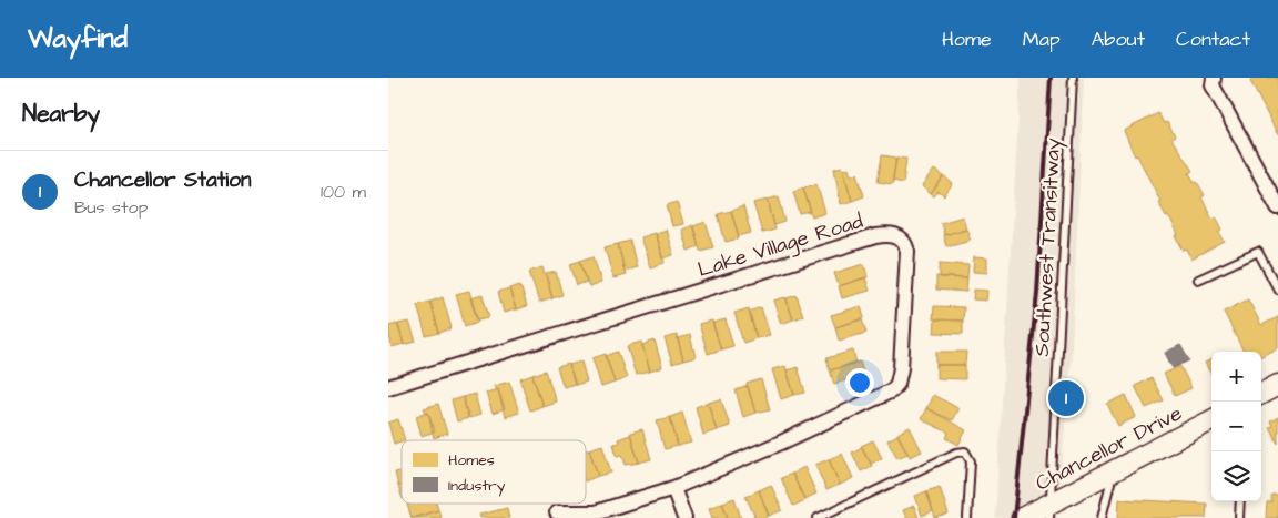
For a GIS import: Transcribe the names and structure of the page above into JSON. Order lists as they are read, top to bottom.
{
  "streets": {
    "street": ["Lake Village Road", "Chancellor Drive"],
    "lane": ["Southwest Transitway"]
  },
  "crossings": [
    ["Southwest Transitway", "Chancellor Drive"]
  ],
  "legend": ["Homes", "Industry"],
  "page": {
    "header": "Wayfind",
    "nav": [
      "Home",
      "Map",
      "About",
      "Contact"
    ],
    "heading": "Nearby",
    "list": [
      {
        "mark": "1",
        "name": "Chancellor Station",
        "note": "Bus stop",
        "value": "100 m"
      }
    ],
    "map_buttons": ["+", "−"],
    "pins": "1"
  }
}
